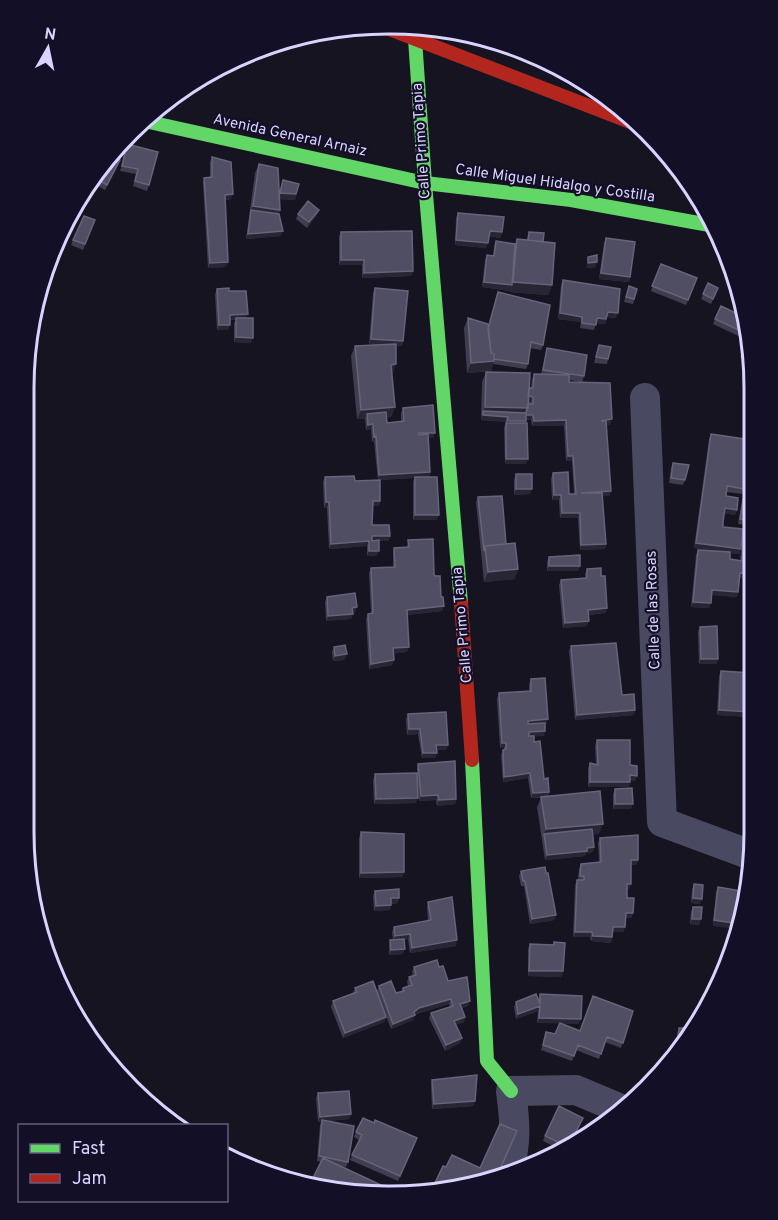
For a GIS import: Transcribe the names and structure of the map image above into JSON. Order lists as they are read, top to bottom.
{
  "streets": {
    "street": [
      "Avenida General Arnaiz",
      "Calle Primo Tapia",
      "Calle Miguel Hidalgo y Costilla",
      "Calle de las Rosas"
    ]
  },
  "crossings": [
    ["Avenida General Arnaiz", "Calle Primo Tapia"],
    ["Avenida General Arnaiz", "Calle Miguel Hidalgo y Costilla"],
    ["Calle Primo Tapia", "Calle Miguel Hidalgo y Costilla"]
  ],
  "legend": ["Fast", "Jam"],
  "north": "top"
}
